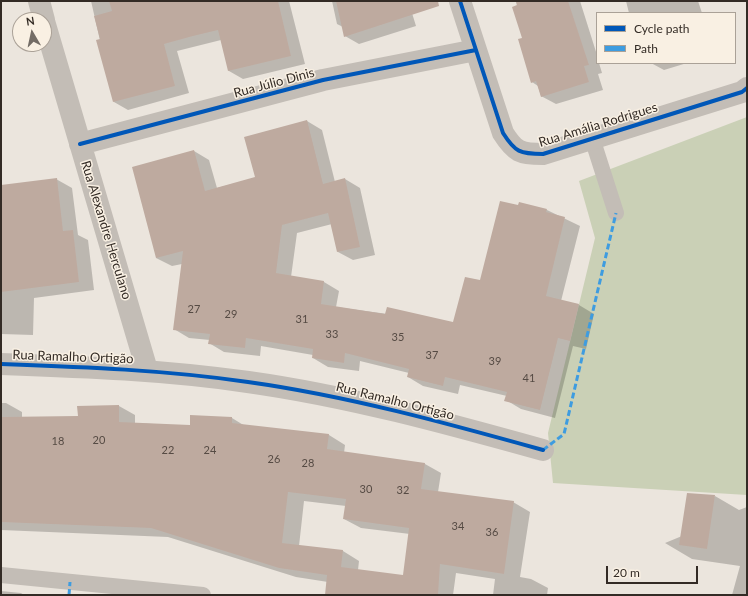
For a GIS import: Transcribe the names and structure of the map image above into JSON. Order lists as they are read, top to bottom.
{
  "streets": {
    "street": [
      "Rua Júlio Dinis",
      "Rua Amália Rodrigues",
      "Rua Alexandre Herculano",
      "Rua Ramalho Ortigão"
    ]
  },
  "crossings": [
    ["Rua Júlio Dinis", "Rua Amália Rodrigues"],
    ["Rua Júlio Dinis", "Rua Alexandre Herculano"],
    ["Rua Alexandre Herculano", "Rua Ramalho Ortigão"]
  ],
  "house_numbers": [
    "27",
    "29",
    "31",
    "33",
    "35",
    "37",
    "39",
    "41",
    "20",
    "18",
    "22",
    "24",
    "26",
    "28",
    "30",
    "32",
    "34",
    "36"
  ],
  "legend": ["Cycle path", "Path"],
  "scale_bar": "20 m",
  "north": "top"
}
